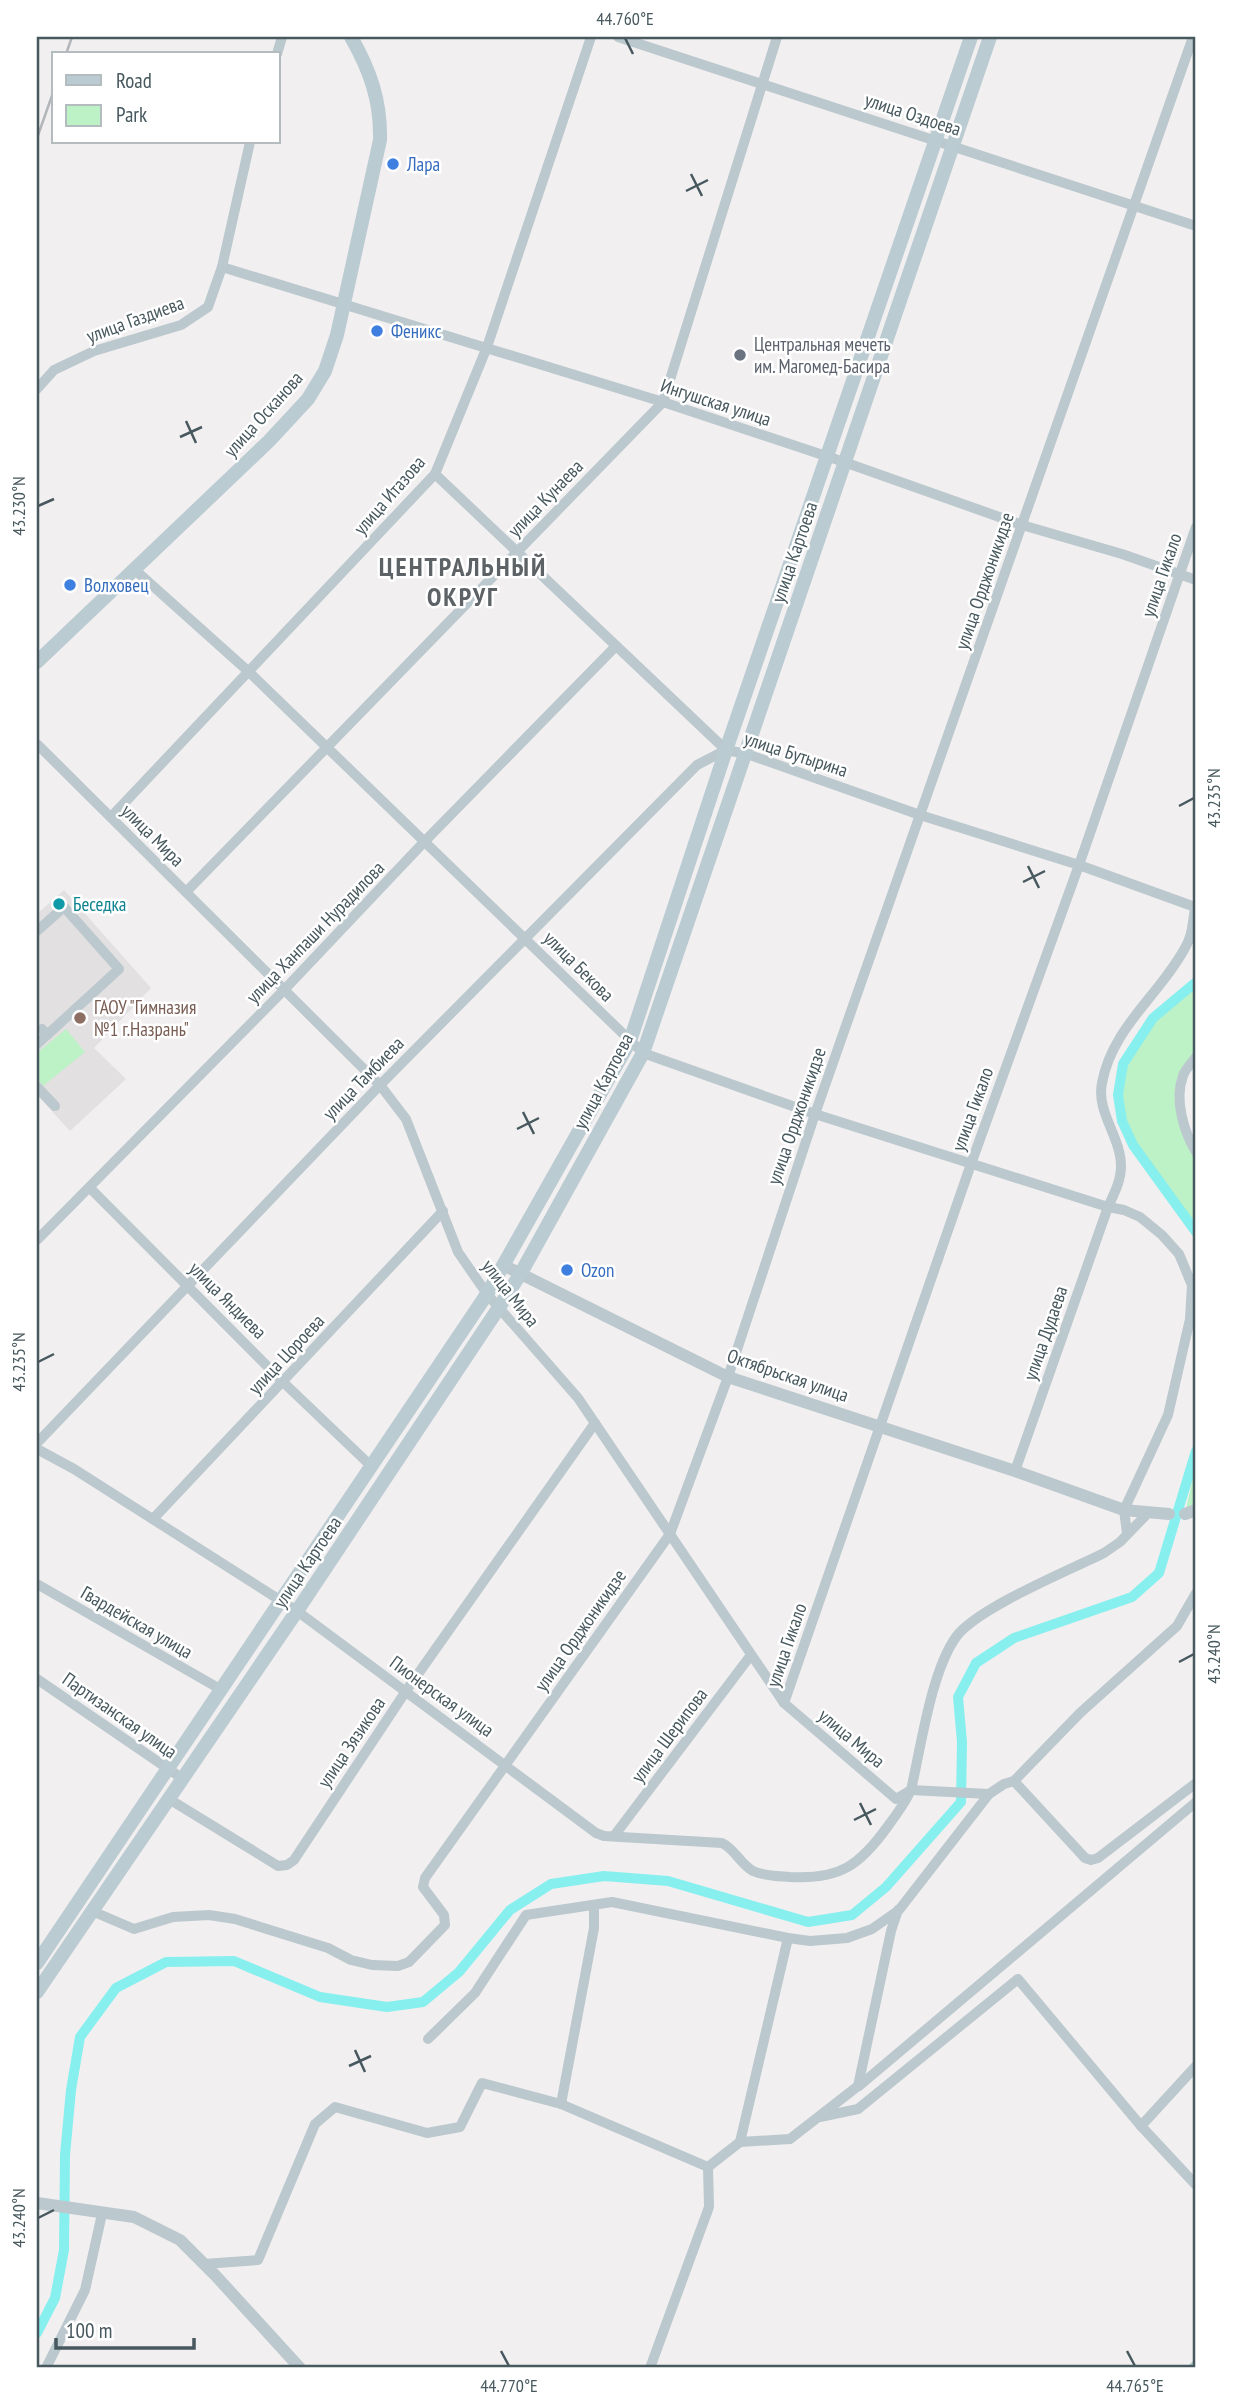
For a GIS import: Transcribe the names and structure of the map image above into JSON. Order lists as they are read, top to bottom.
{
  "streets": {
    "main road": ["улица Осканова", "улица Картоева"],
    "street": [
      "улица Оздоева",
      "улица Газдиева",
      "Ингушская улица",
      "улица Итазова",
      "улица Кунаева",
      "улица Гикало",
      "улица Орджоникидзе",
      "улица Бутырина",
      "улица Мира",
      "улица Ханпаши Нурадилова",
      "улица Бекова",
      "улица Тамбиева",
      "улица Яндиева",
      "улица Дудаева",
      "улица Цороева",
      "Октябрьская улица",
      "Гвардейская улица",
      "Пионерская улица",
      "Партизанская улица",
      "улица Шерипова",
      "улица Зязикова"
    ]
  },
  "crossings": [
    ["улица Оздоева", "улица Кунаева"],
    ["улица Оздоева", "улица Картоева"],
    ["улица Оздоева", "улица Орджоникидзе"],
    ["улица Газдиева", "Ингушская улица"],
    ["Ингушская улица", "улица Осканова"],
    ["Ингушская улица", "улица Итазова"],
    ["Ингушская улица", "улица Кунаева"],
    ["Ингушская улица", "улица Картоева"],
    ["Ингушская улица", "улица Гикало"],
    ["Ингушская улица", "улица Орджоникидзе"],
    ["улица Осканова", "улица Бекова"],
    ["улица Итазова", "улица Бутырина"],
    ["улица Итазова", "улица Мира"],
    ["улица Итазова", "улица Бекова"],
    ["улица Кунаева", "улица Бутырина"],
    ["улица Кунаева", "улица Мира"],
    ["улица Кунаева", "улица Бекова"],
    ["улица Картоева", "улица Орджоникидзе"],
    ["улица Картоева", "улица Бутырина"],
    ["улица Картоева", "улица Мира"],
    ["улица Картоева", "улица Бекова"],
    ["улица Картоева", "улица Тамбиева"],
    ["улица Картоева", "улица Яндиева"],
    ["улица Картоева", "Октябрьская улица"],
    ["улица Картоева", "Гвардейская улица"],
    ["улица Картоева", "Пионерская улица"],
    ["улица Картоева", "Партизанская улица"],
    ["улица Картоева", "улица Зязикова"],
    ["улица Гикало", "улица Бутырина"],
    ["улица Гикало", "улица Мира"],
    ["улица Гикало", "улица Бекова"],
    ["улица Гикало", "Октябрьская улица"],
    ["улица Орджоникидзе", "улица Бутырина"],
    ["улица Орджоникидзе", "улица Мира"],
    ["улица Орджоникидзе", "улица Бекова"],
    ["улица Орджоникидзе", "Октябрьская улица"],
    ["улица Орджоникидзе", "Пионерская улица"],
    ["улица Бутырина", "улица Ханпаши Нурадилова"],
    ["улица Бутырина", "улица Тамбиева"],
    ["улица Бутырина", "улица Дудаева"],
    ["улица Мира", "улица Ханпаши Нурадилова"],
    ["улица Мира", "улица Тамбиева"],
    ["улица Мира", "улица Цороева"],
    ["улица Мира", "Пионерская улица"],
    ["улица Мира", "улица Шерипова"],
    ["улица Мира", "улица Зязикова"],
    ["улица Ханпаши Нурадилова", "улица Бекова"],
    ["улица Ханпаши Нурадилова", "улица Яндиева"],
    ["улица Бекова", "улица Тамбиева"],
    ["улица Бекова", "улица Дудаева"],
    ["улица Бекова", "Октябрьская улица"],
    ["улица Тамбиева", "улица Яндиева"],
    ["улица Яндиева", "улица Цороева"],
    ["улица Дудаева", "Октябрьская улица"],
    ["улица Цороева", "Пионерская улица"],
    ["Пионерская улица", "улица Шерипова"],
    ["Пионерская улица", "улица Зязикова"]
  ],
  "districts": ["ЦЕНТРАЛЬНЫЙ ОКРУГ"],
  "places": [
    "Лара",
    "Феникс",
    "Центральная мечеть им. Магомед-Басира",
    "Волховец",
    "Беседка",
    "ГАОУ \"Гимназия №1 г.Назрань\"",
    "Ozon"
  ],
  "legend": ["Road", "Park"],
  "scale_bar": "100 m",
  "coordinates": [
    "44.760°E",
    "43.230°N",
    "43.235°N",
    "43.240°N",
    "44.770°E",
    "44.765°E"
  ]
}
